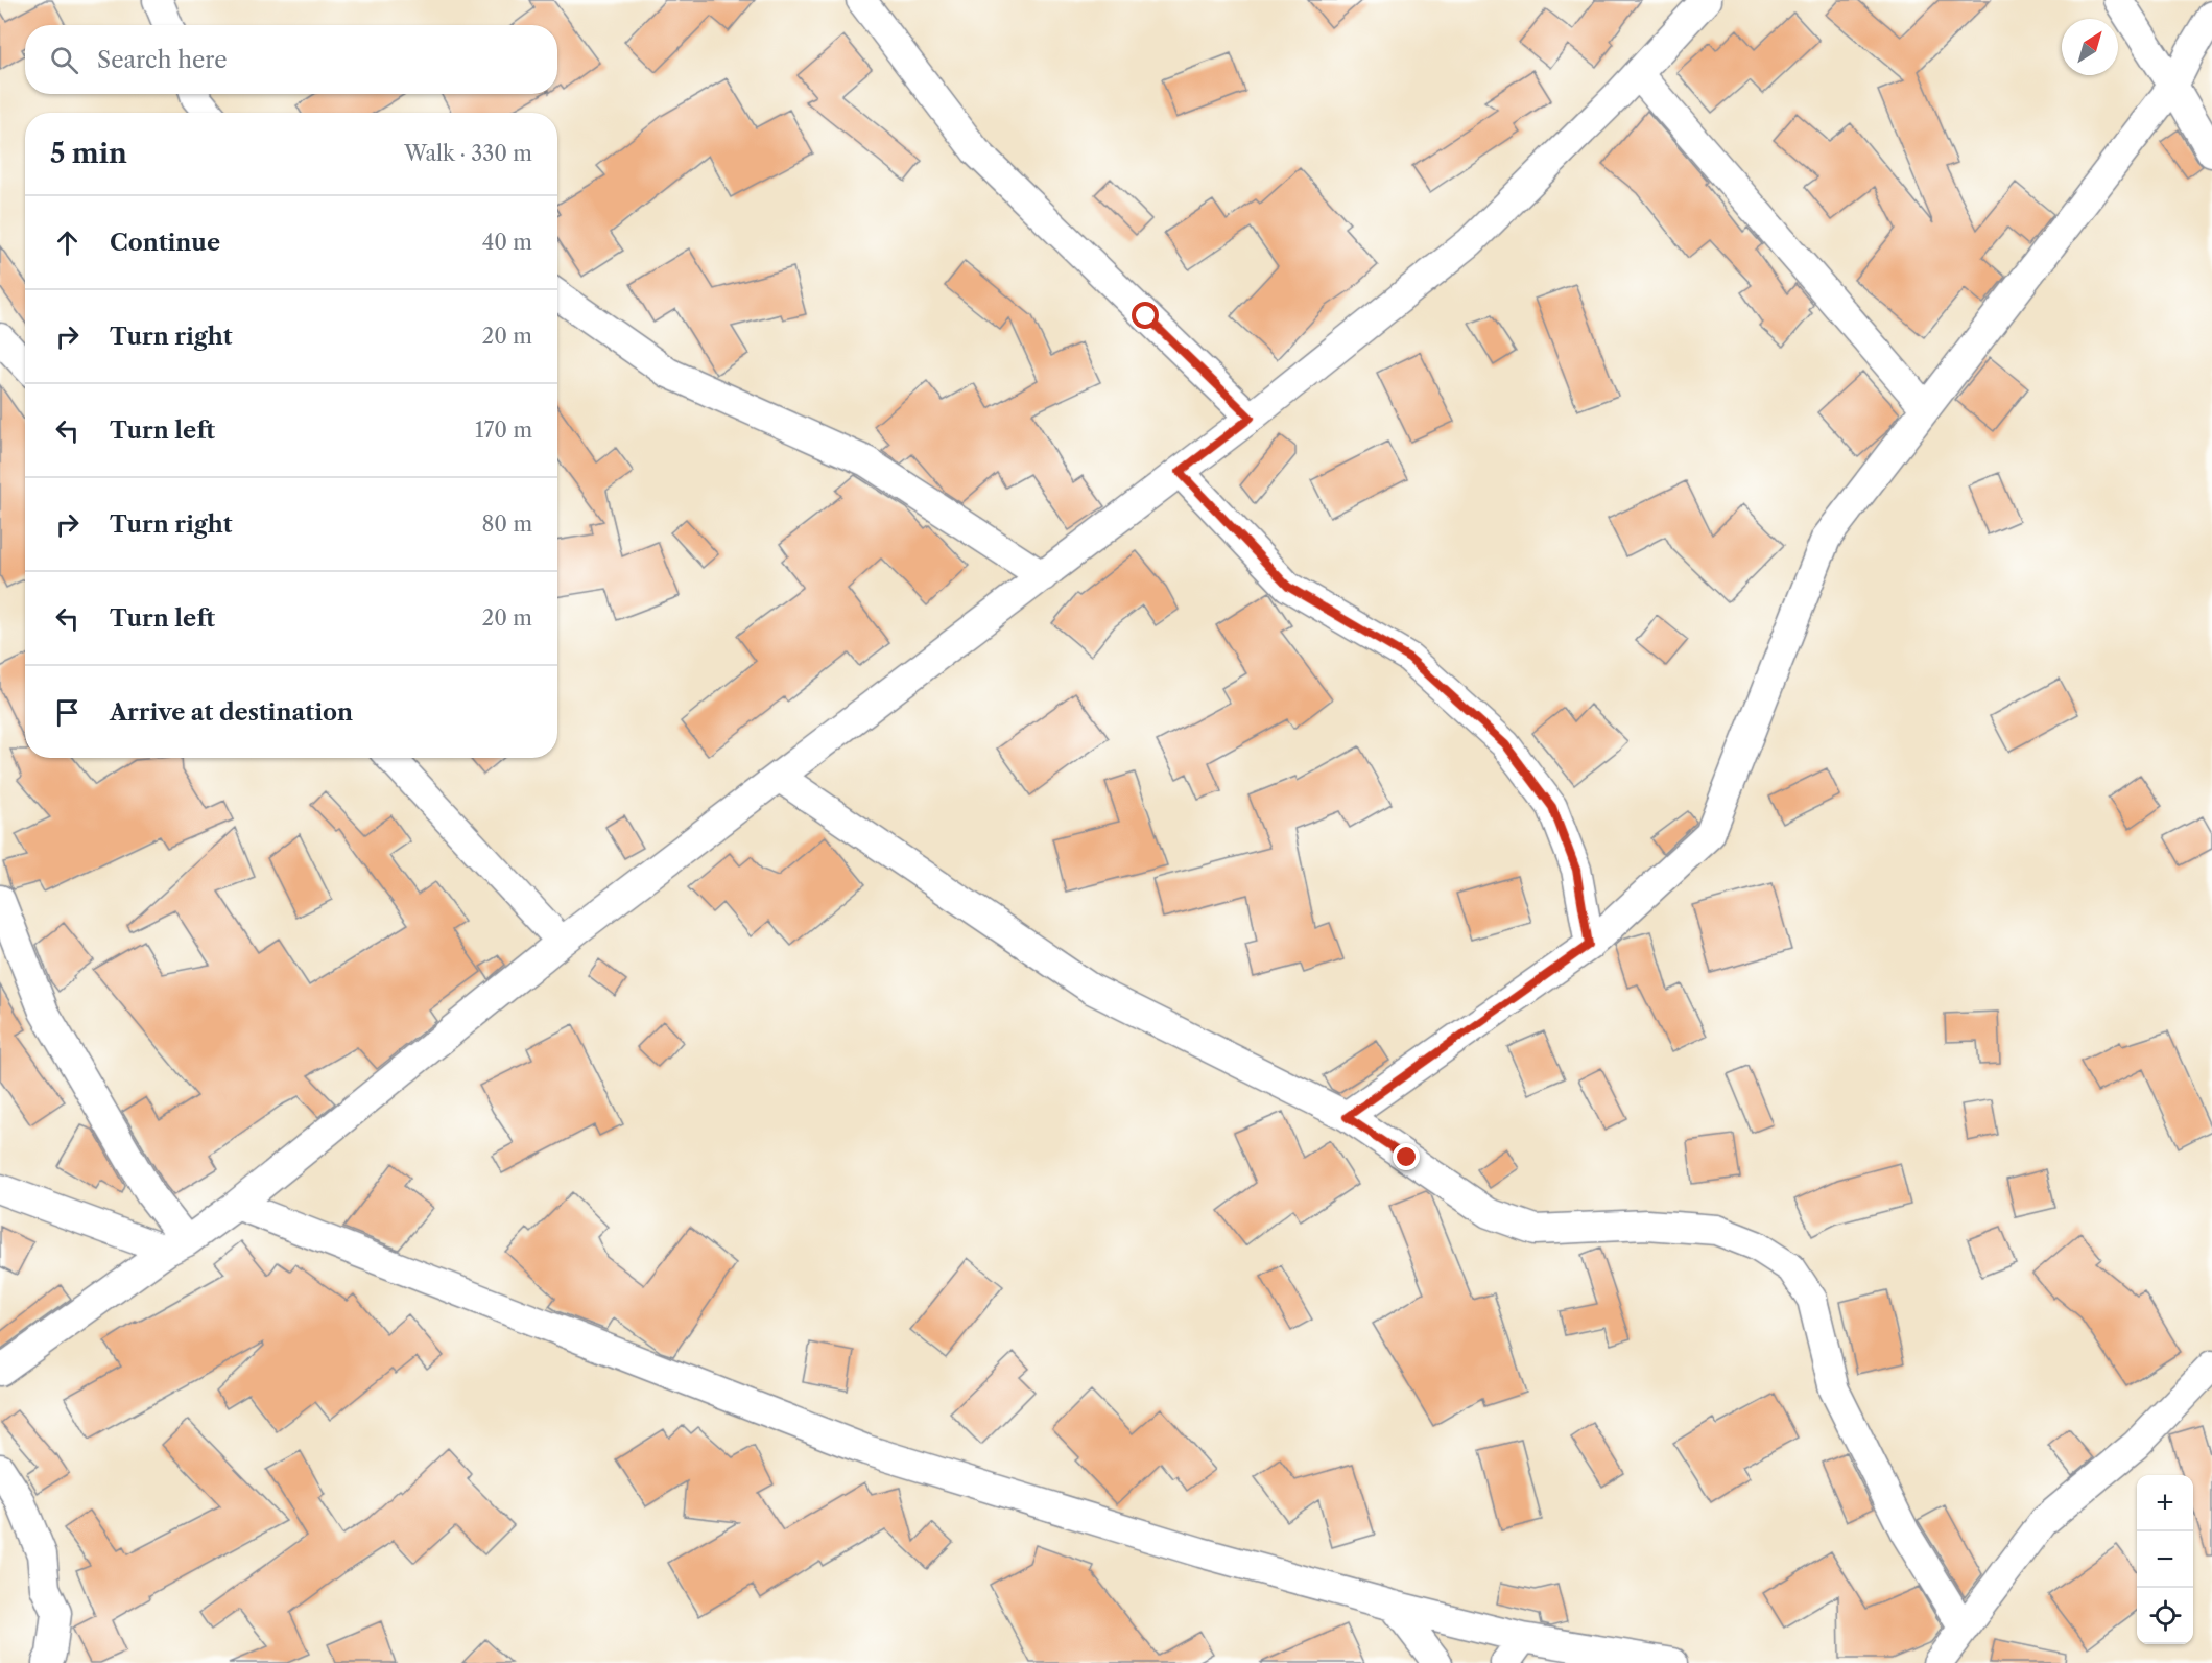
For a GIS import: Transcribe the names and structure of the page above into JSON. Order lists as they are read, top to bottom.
{
  "north": "top right",
  "page": {
    "search": "Search here",
    "heading": ["5 min", "Walk · 330 m"],
    "list": [
      ["Continue", "40 m"],
      ["Turn right", "20 m"],
      ["Turn left", "170 m"],
      ["Turn right", "80 m"],
      ["Turn left", "20 m"],
      "Arrive at destination"
    ],
    "map_buttons": ["+", "−"]
  }
}
